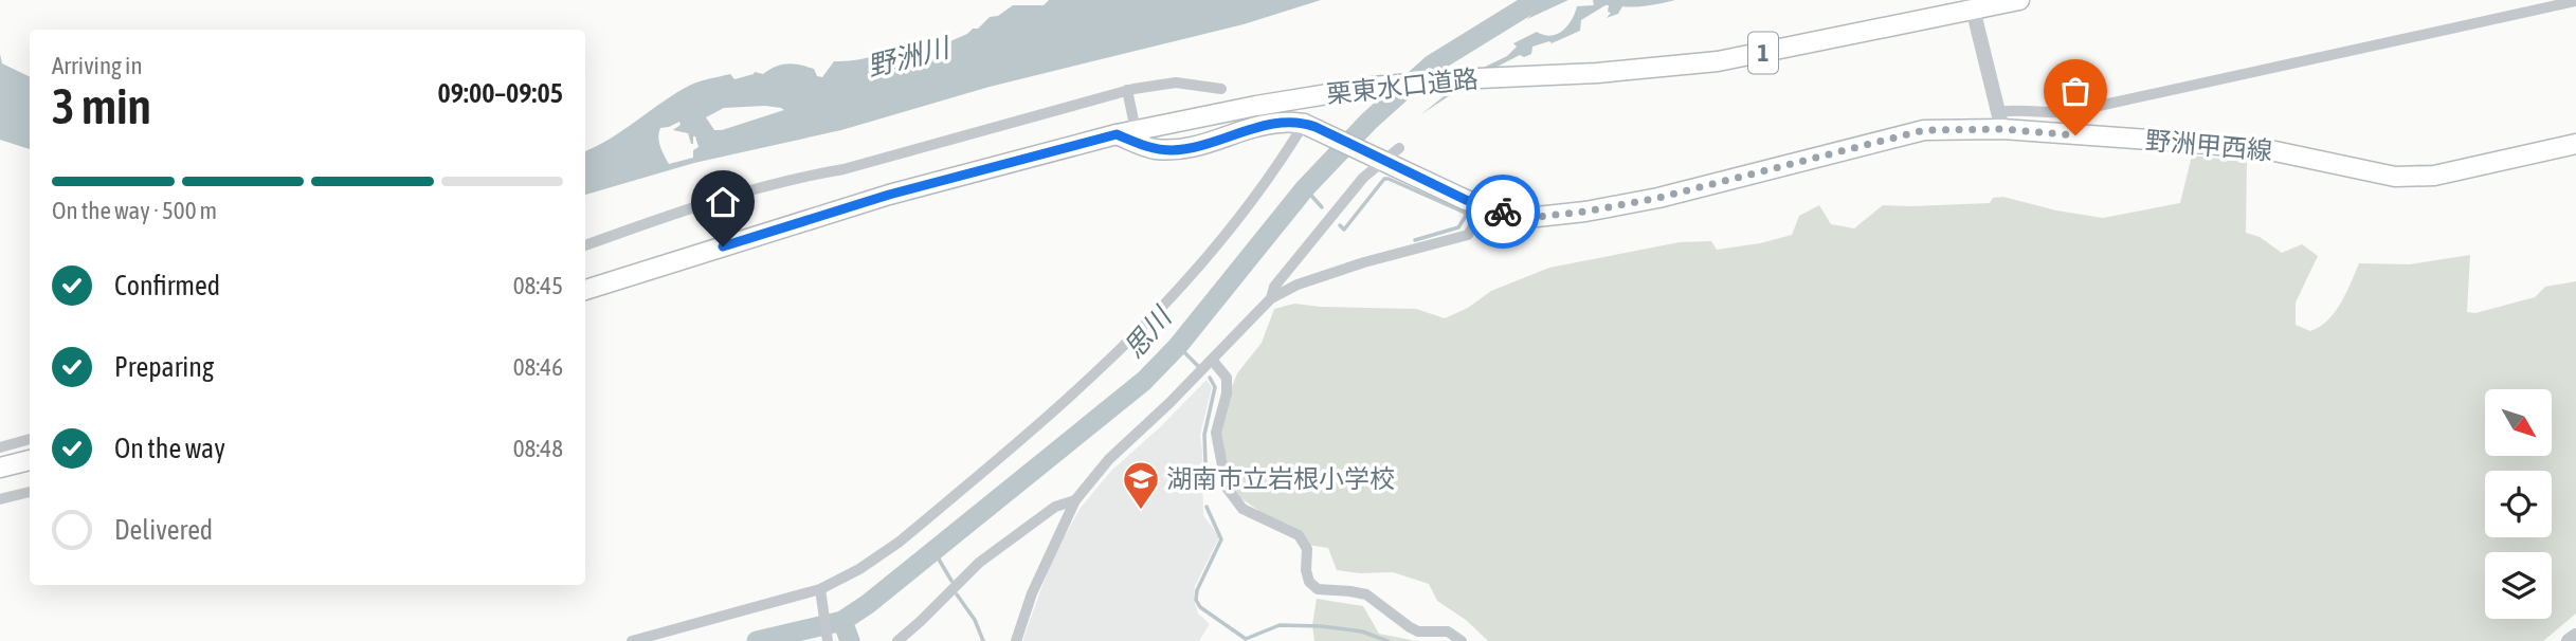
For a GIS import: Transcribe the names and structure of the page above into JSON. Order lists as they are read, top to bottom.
{
  "streets": {
    "main road": ["1", "栗東水口道路", "野洲甲西線"]
  },
  "crossings": [
    ["栗東水口道路", "野洲甲西線"]
  ],
  "water": ["野洲川", "思川"],
  "places": {
    "school or university": ["湖南市立岩根小学校"]
  },
  "north": "bottom right",
  "page": {
    "heading": ["3 min", "Arriving in", "09:00–09:05"],
    "bar": "On the way · 500 m",
    "list": [
      ["Confirmed", "08:45"],
      ["Preparing", "08:46"],
      ["On the way", "08:48"],
      "Delivered"
    ]
  }
}
